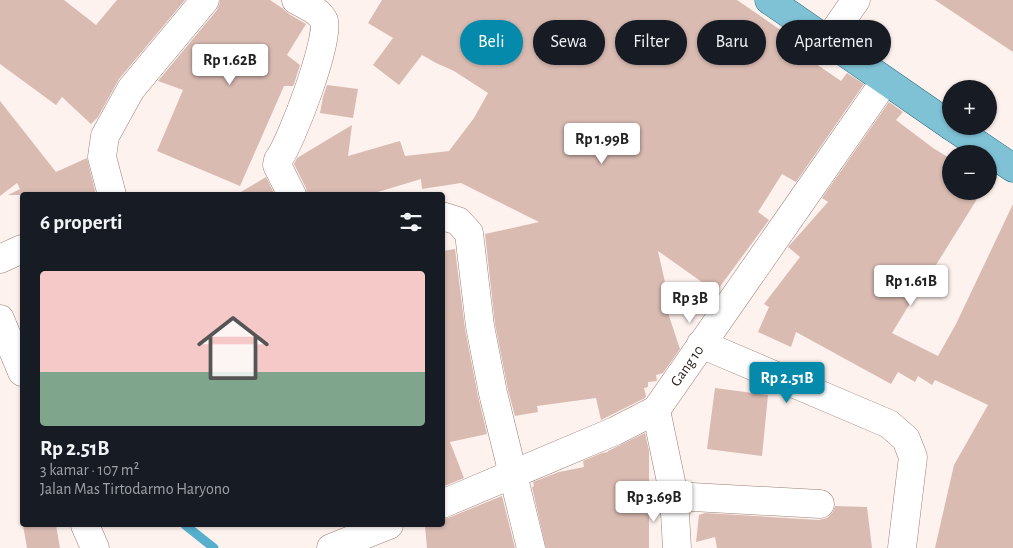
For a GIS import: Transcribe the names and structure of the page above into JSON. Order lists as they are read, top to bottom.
{
  "streets": {
    "street": ["Gang 10"]
  },
  "page": {
    "chip": [
      "Beli",
      "Sewa",
      "Filter",
      "Baru",
      "Apartemen"
    ],
    "price": [
      "Rp 1.62B",
      "Rp 1.99B",
      "Rp 1.61B",
      "Rp 3B",
      "Rp 2.51B",
      "Rp 3.69B"
    ],
    "map_buttons": ["+", "−"],
    "heading": "6 properti",
    "list": [
      {
        "name": "Rp 2.51B",
        "note": "3 kamar · 107 m² · Jalan Mas Tirtodarmo Haryono"
      }
    ]
  }
}
